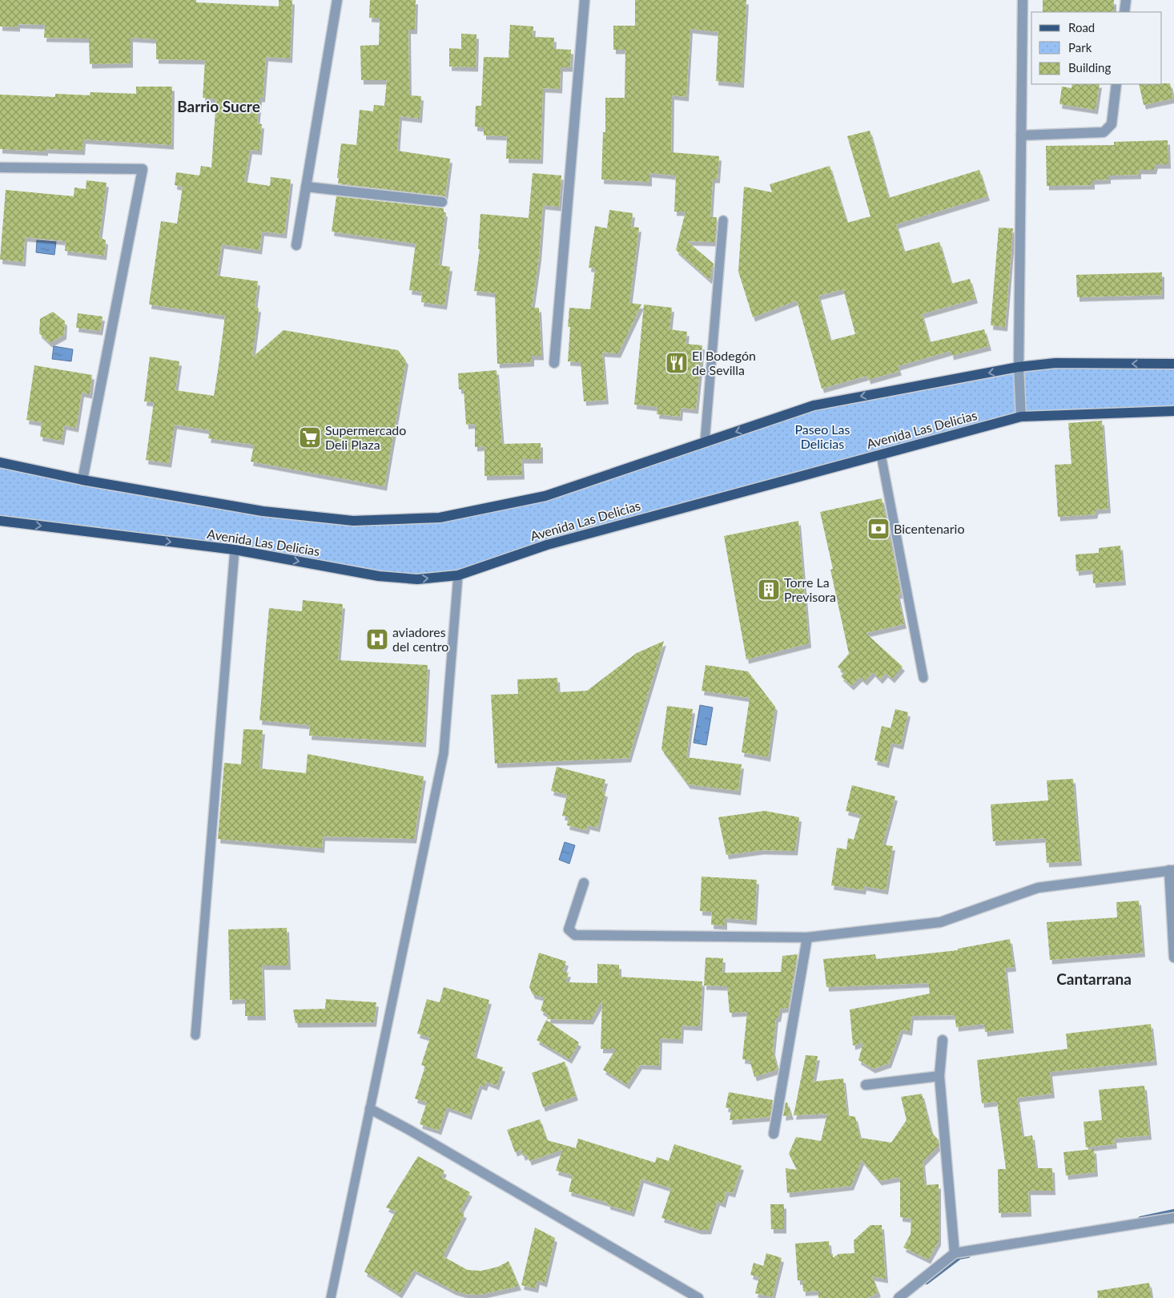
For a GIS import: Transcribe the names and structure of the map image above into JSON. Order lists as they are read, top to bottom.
{
  "streets": {
    "main road": ["Avenida Las Delicias"]
  },
  "districts": ["Barrio Sucre", "Cantarrana"],
  "parks": ["Paseo Las Delicias"],
  "places": {
    "restaurant": ["El Bodegón de Sevilla"],
    "supermarket": ["Supermercado Deli Plaza"],
    "bank": ["Bicentenario"],
    "building": ["Torre La Previsora"],
    "hospital": ["aviadores del centro"]
  },
  "legend": ["Road", "Park", "Building"]
}
